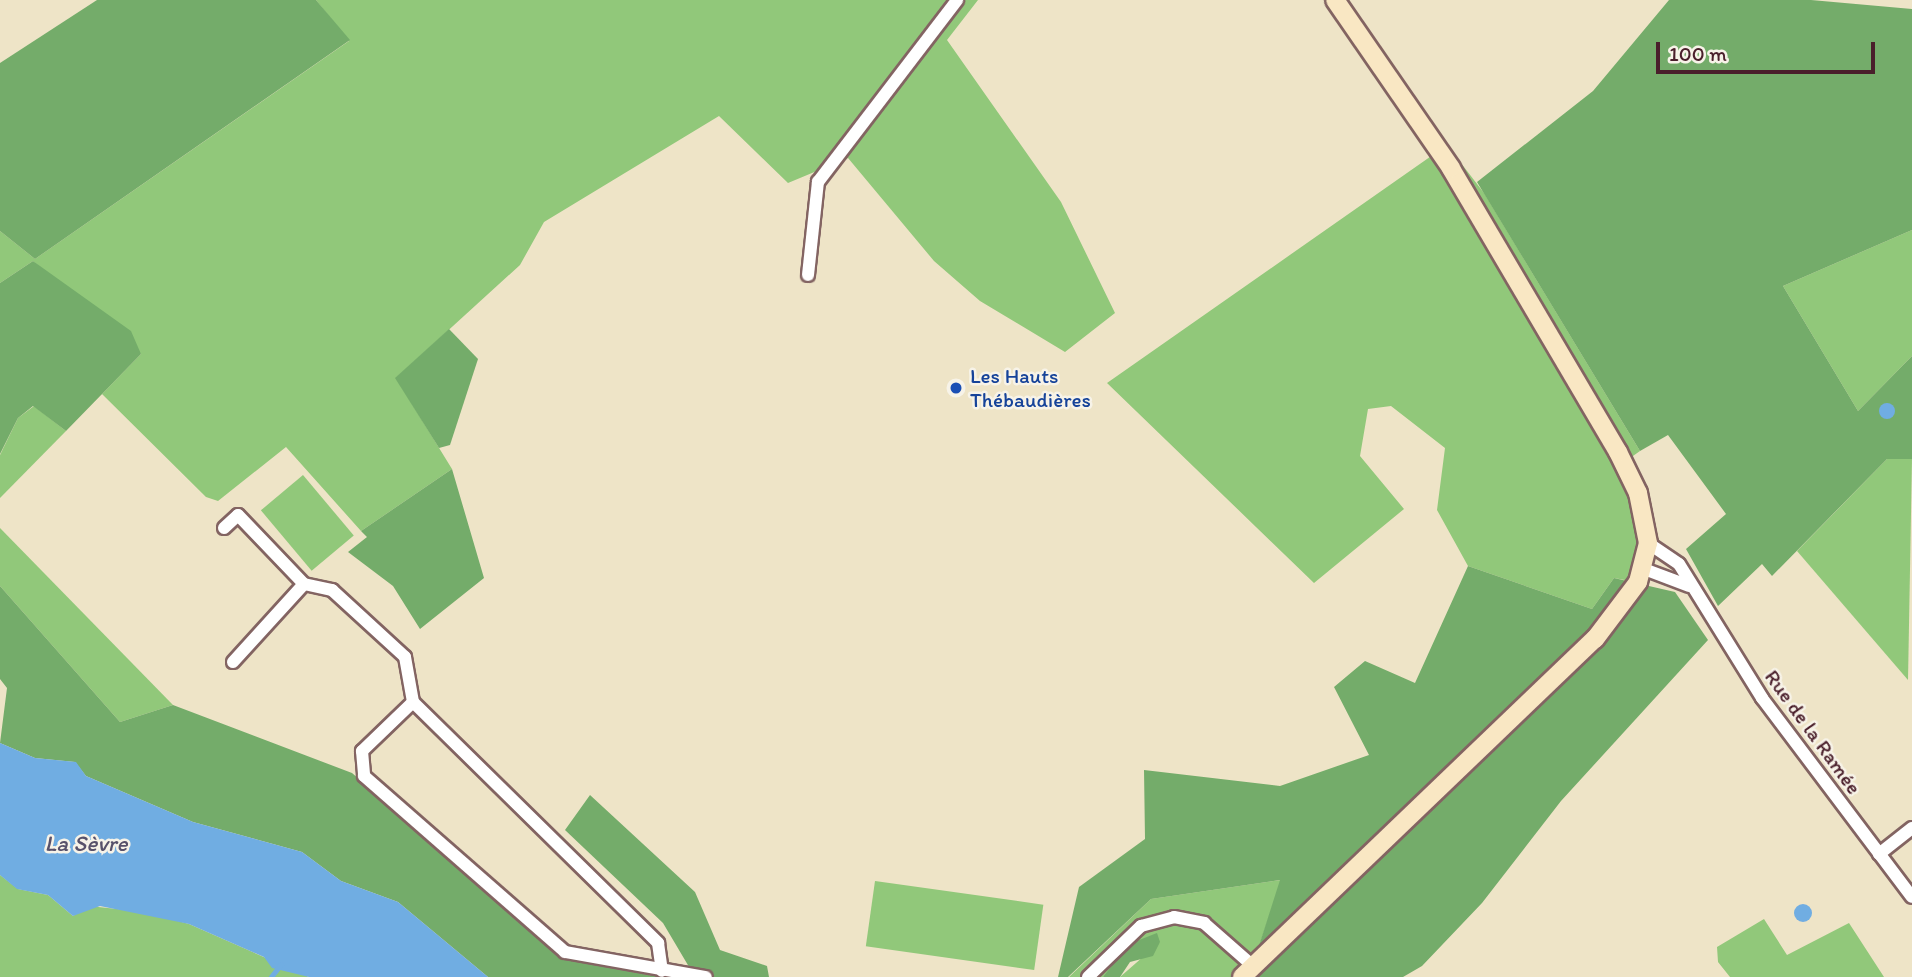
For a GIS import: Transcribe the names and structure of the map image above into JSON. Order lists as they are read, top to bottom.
{
  "streets": {
    "street": ["Rue de la Ramée"]
  },
  "water": ["La Sèvre"],
  "places": ["Les Hauts Thébaudières"],
  "scale_bar": "100 m"
}
